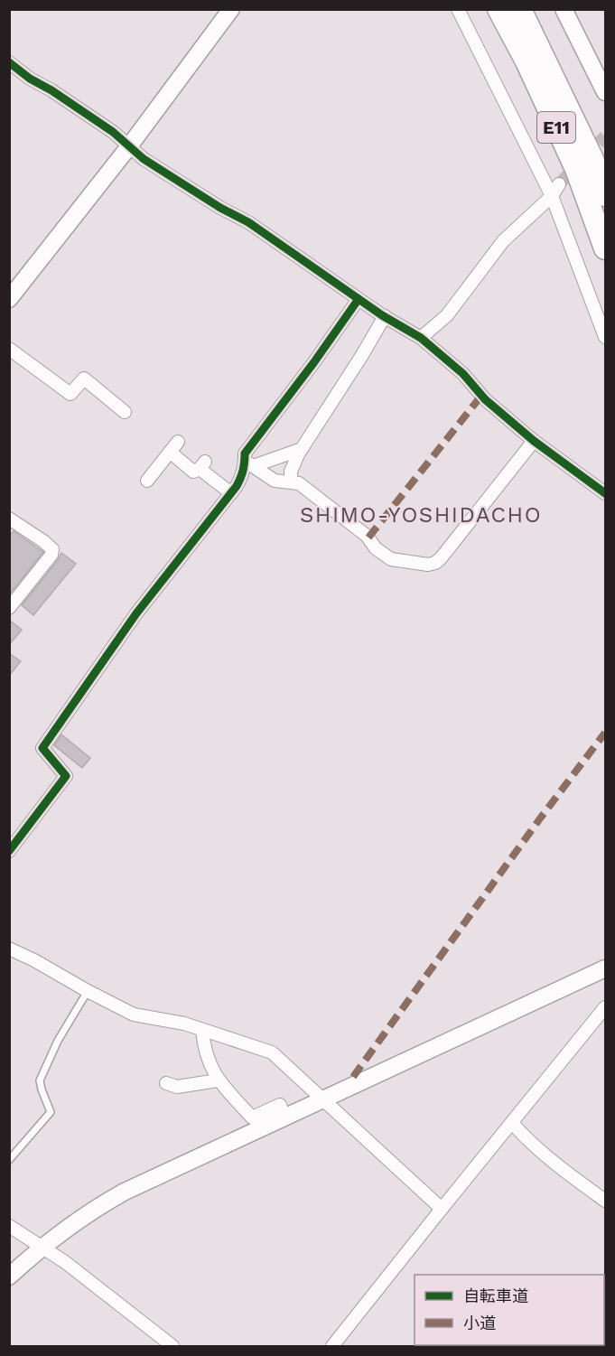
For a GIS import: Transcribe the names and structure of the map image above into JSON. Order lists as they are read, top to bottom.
{
  "streets": {
    "highway": ["E11"]
  },
  "districts": ["SHIMO-YOSHIDACHO"],
  "legend": ["自転車道", "小道"]
}
